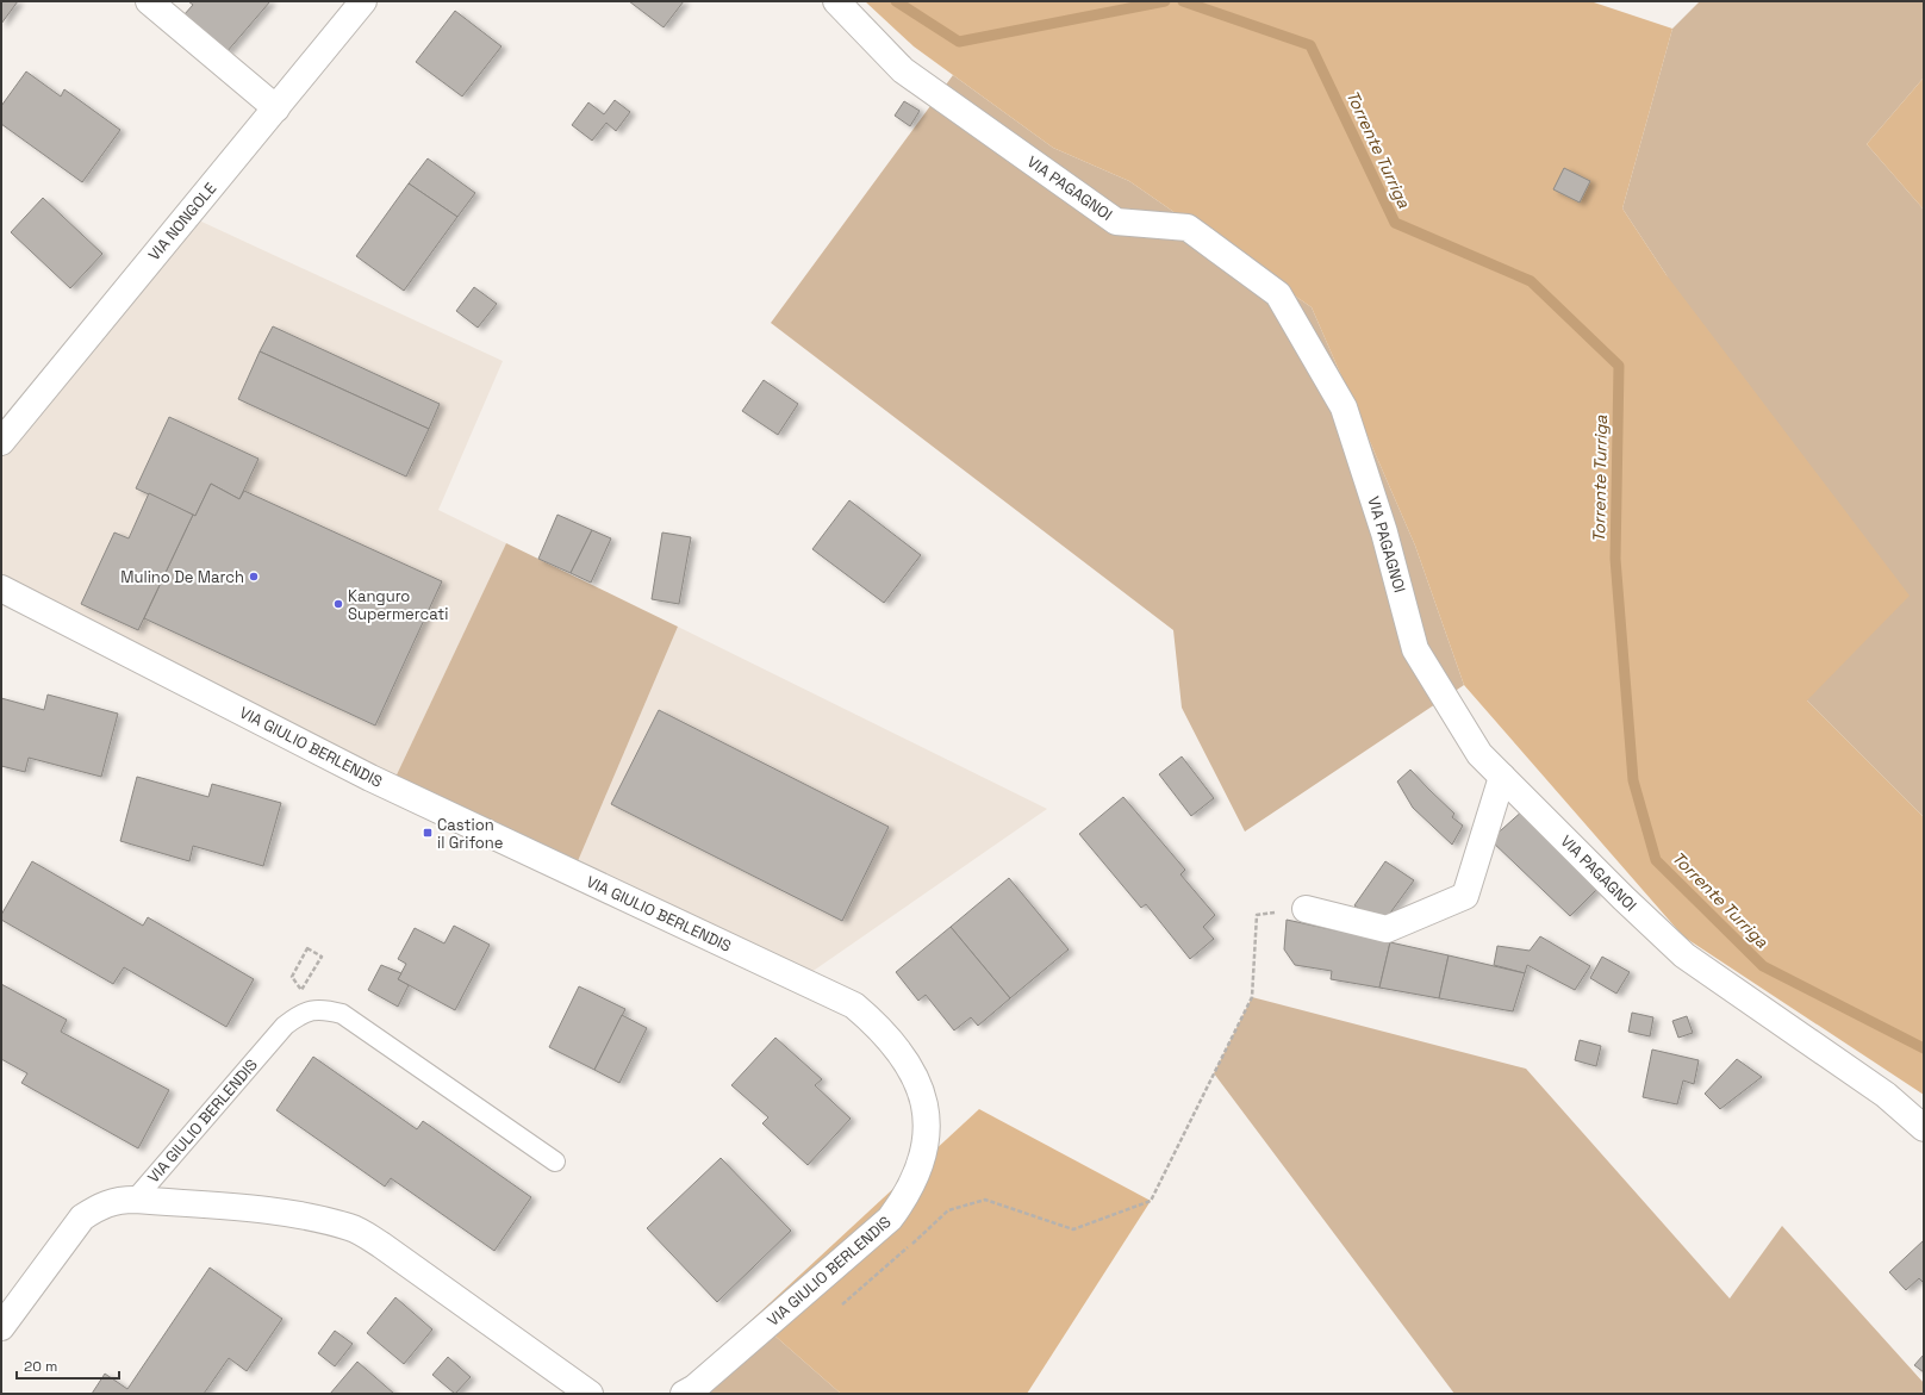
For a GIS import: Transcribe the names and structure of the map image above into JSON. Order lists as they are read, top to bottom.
{
  "streets": {
    "street": ["VIA PAGAGNOI", "VIA NONGOLE", "VIA GIULIO BERLENDIS"]
  },
  "water": ["Torrente Turriga"],
  "places": {
    "other": ["Mulino De March", "Kanguro Supermercati"],
    "transit": ["Castion il Grifone"]
  },
  "scale_bar": "20 m"
}
